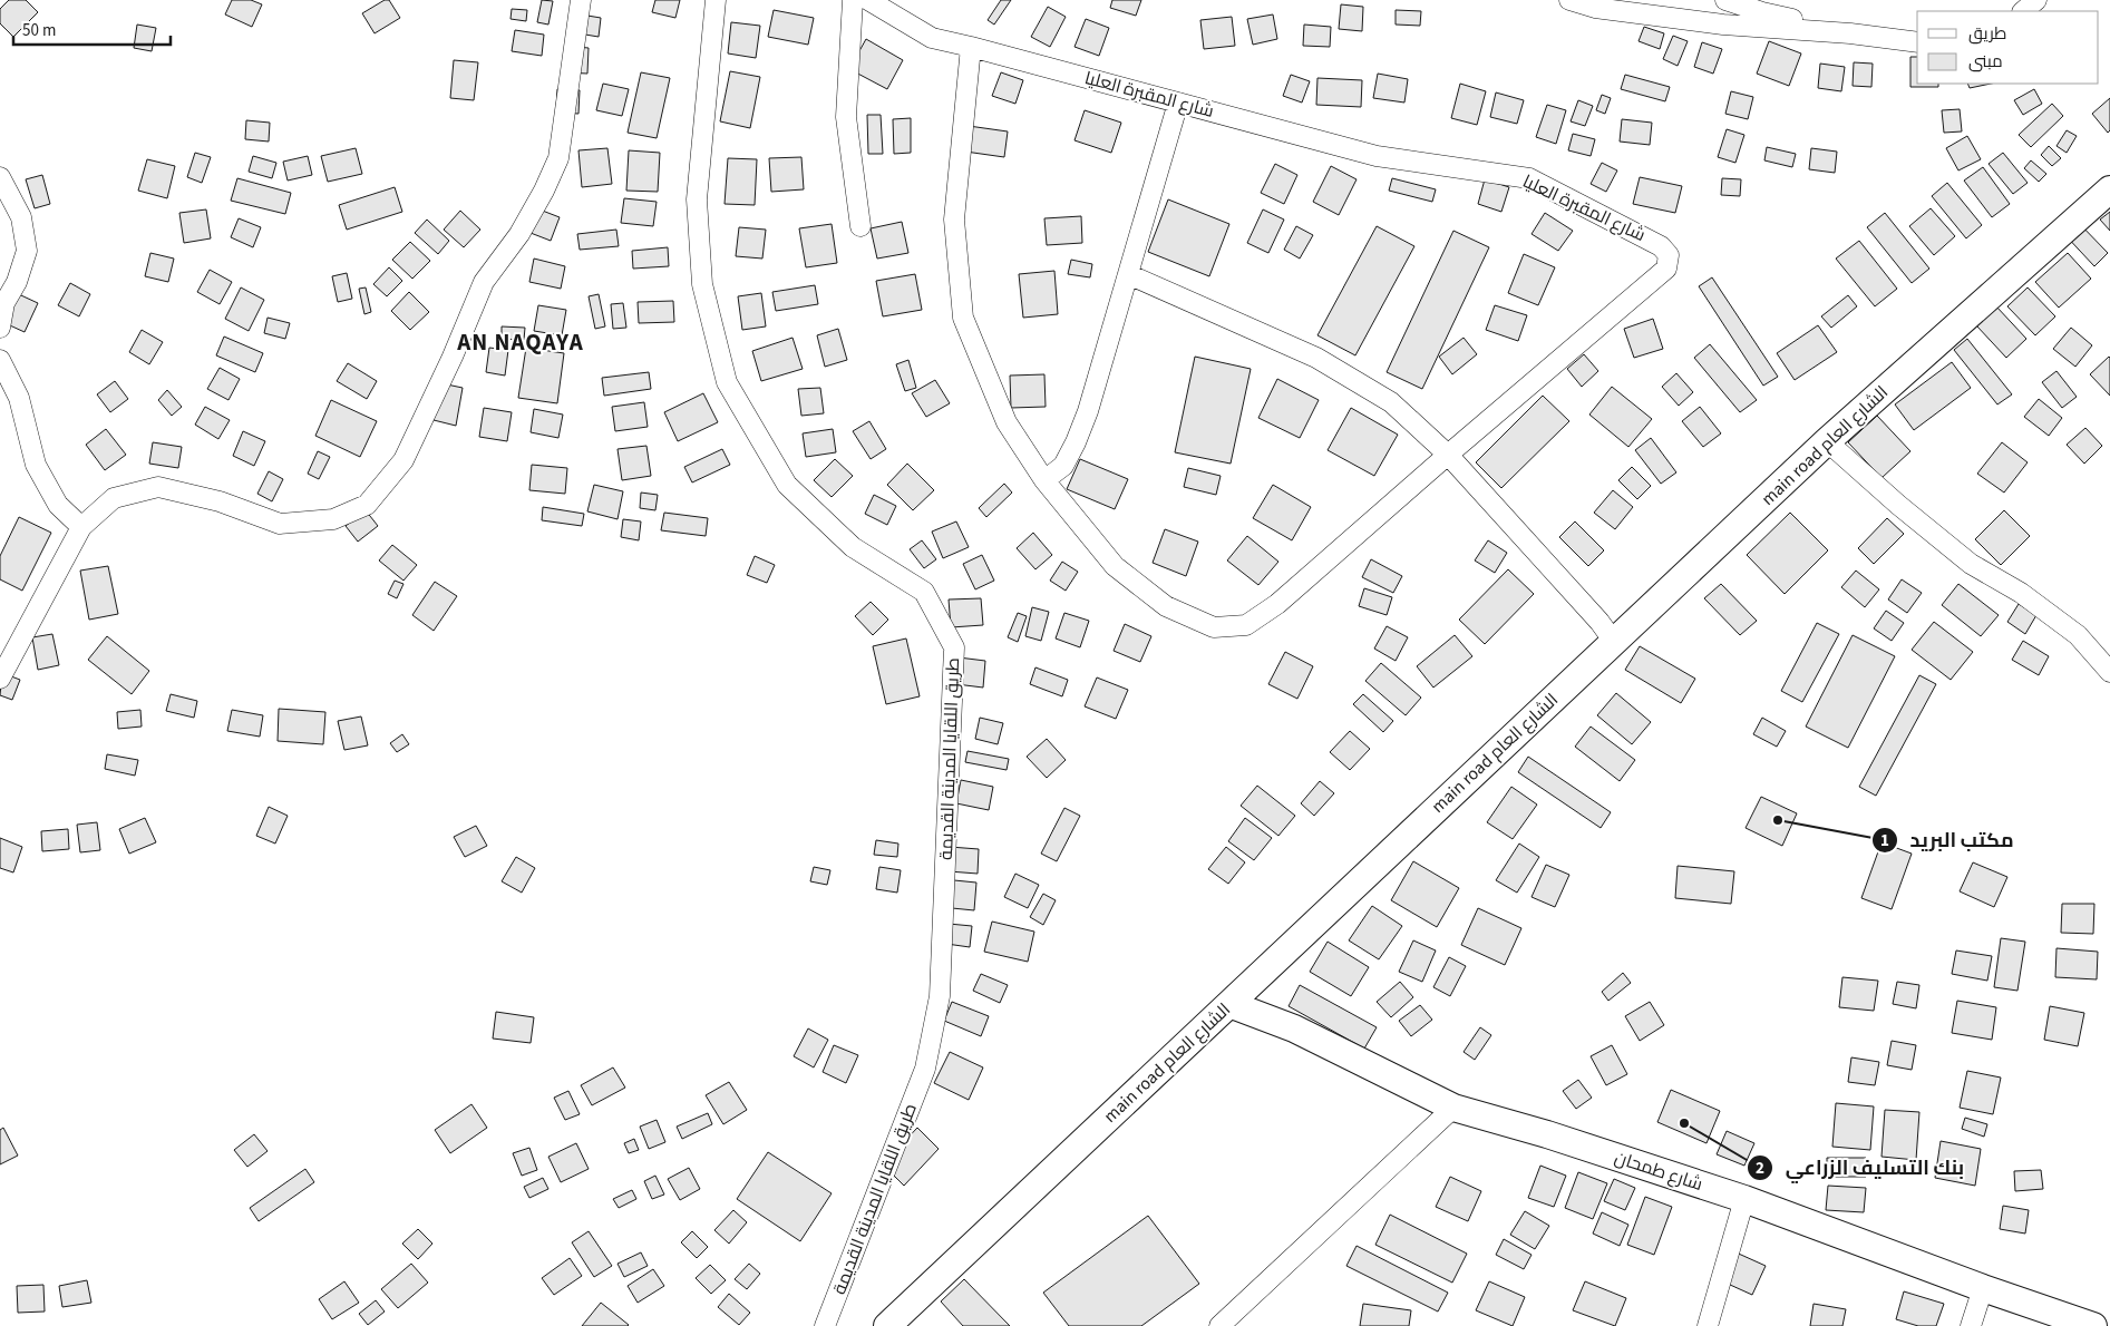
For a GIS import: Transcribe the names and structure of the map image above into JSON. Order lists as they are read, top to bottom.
{
  "streets": {
    "main road": ["main road الشارع العام", "شارع طمحان"],
    "street": ["شارع المقبرة العليا", "طريق اللقايا المدينة القديمة"]
  },
  "crossings": [
    ["main road الشارع العام", "شارع طمحان"]
  ],
  "districts": ["AN NAQAYA"],
  "places": ["مكتب البريد", "بنك التسليف الزراعي"],
  "legend": ["طريق", "مبنى"],
  "scale_bar": "50 m"
}
